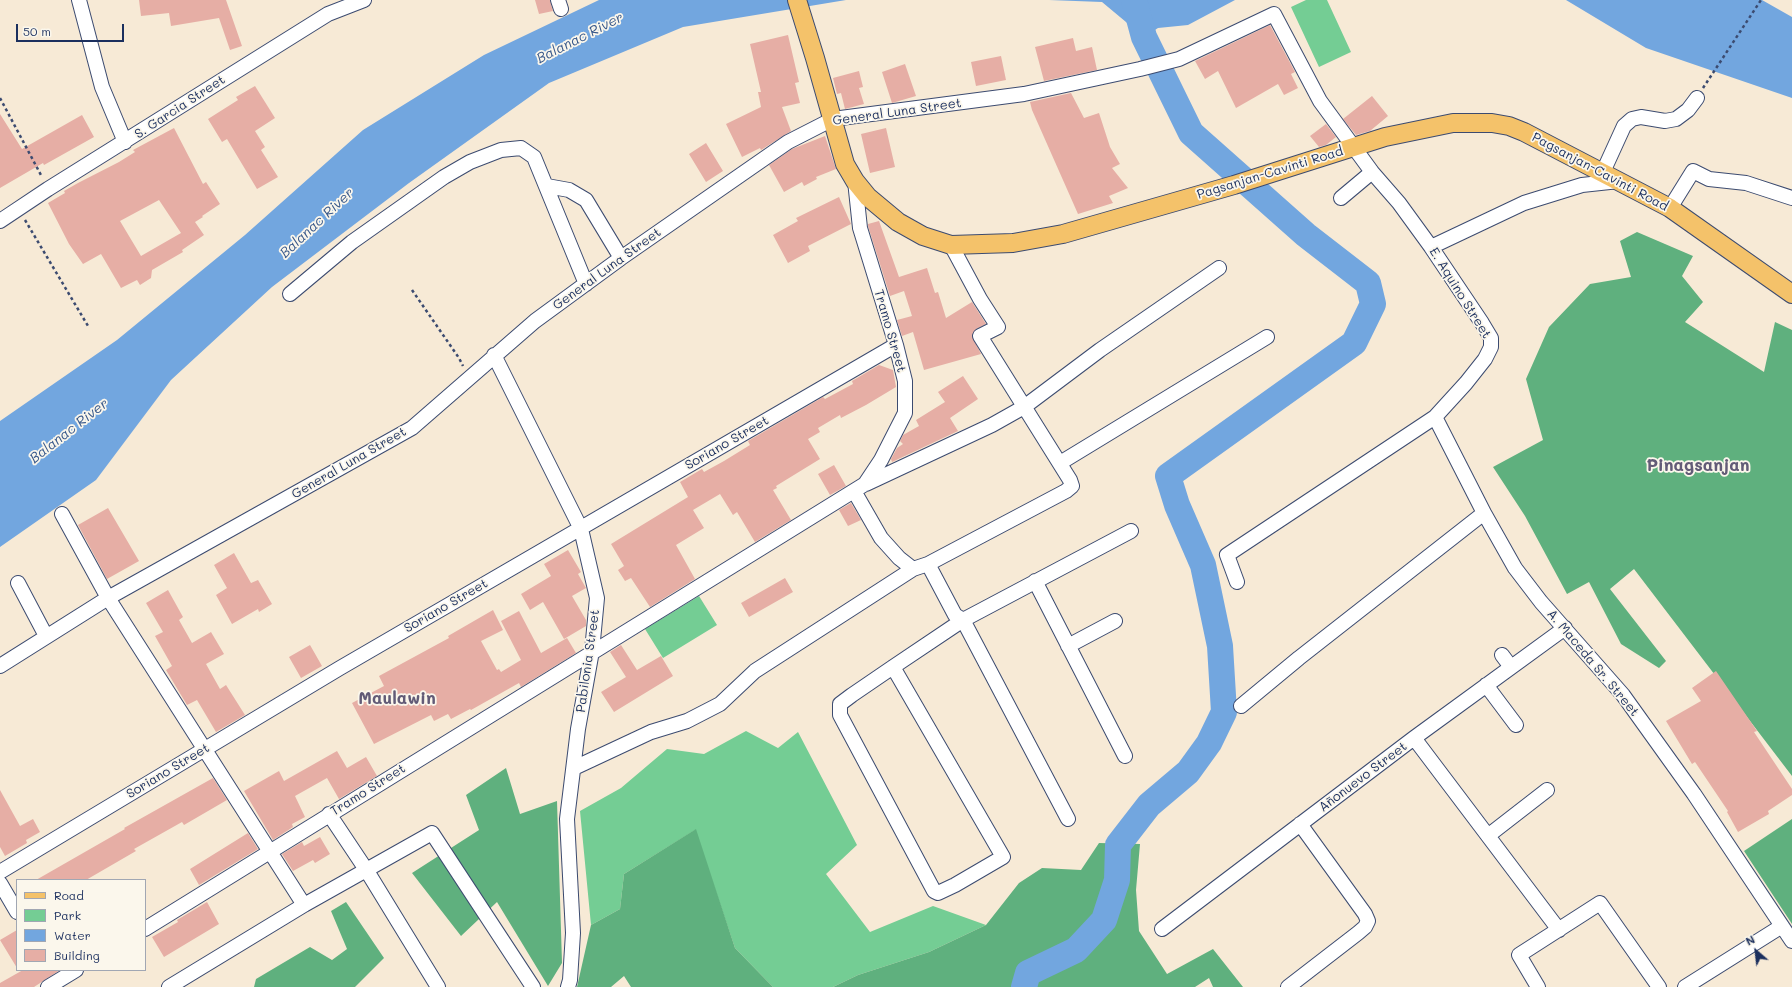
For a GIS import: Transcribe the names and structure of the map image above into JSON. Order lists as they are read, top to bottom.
{
  "streets": {
    "main road": ["Pagsanjan-Cavinti Road"],
    "street": [
      "S. Garcia Street",
      "General Luna Street",
      "E. Aquino Street",
      "Tramo Street",
      "Soriano Street",
      "Pabilonia Street",
      "A. Maceda Sr. Street",
      "Añonuevo Street"
    ]
  },
  "crossings": [
    ["General Luna Street", "Pagsanjan-Cavinti Road"],
    ["General Luna Street", "E. Aquino Street"],
    ["General Luna Street", "Pabilonia Street"],
    ["Pagsanjan-Cavinti Road", "E. Aquino Street"],
    ["Pagsanjan-Cavinti Road", "Tramo Street"],
    ["E. Aquino Street", "A. Maceda Sr. Street"],
    ["Tramo Street", "Soriano Street"],
    ["Tramo Street", "Pabilonia Street"],
    ["Soriano Street", "Pabilonia Street"],
    ["A. Maceda Sr. Street", "Añonuevo Street"]
  ],
  "districts": ["Pinagsanjan", "Maulawin"],
  "water": ["Balanac River"],
  "legend": [
    "Road",
    "Park",
    "Water",
    "Building"
  ],
  "scale_bar": "50 m",
  "north": "top left"
}
